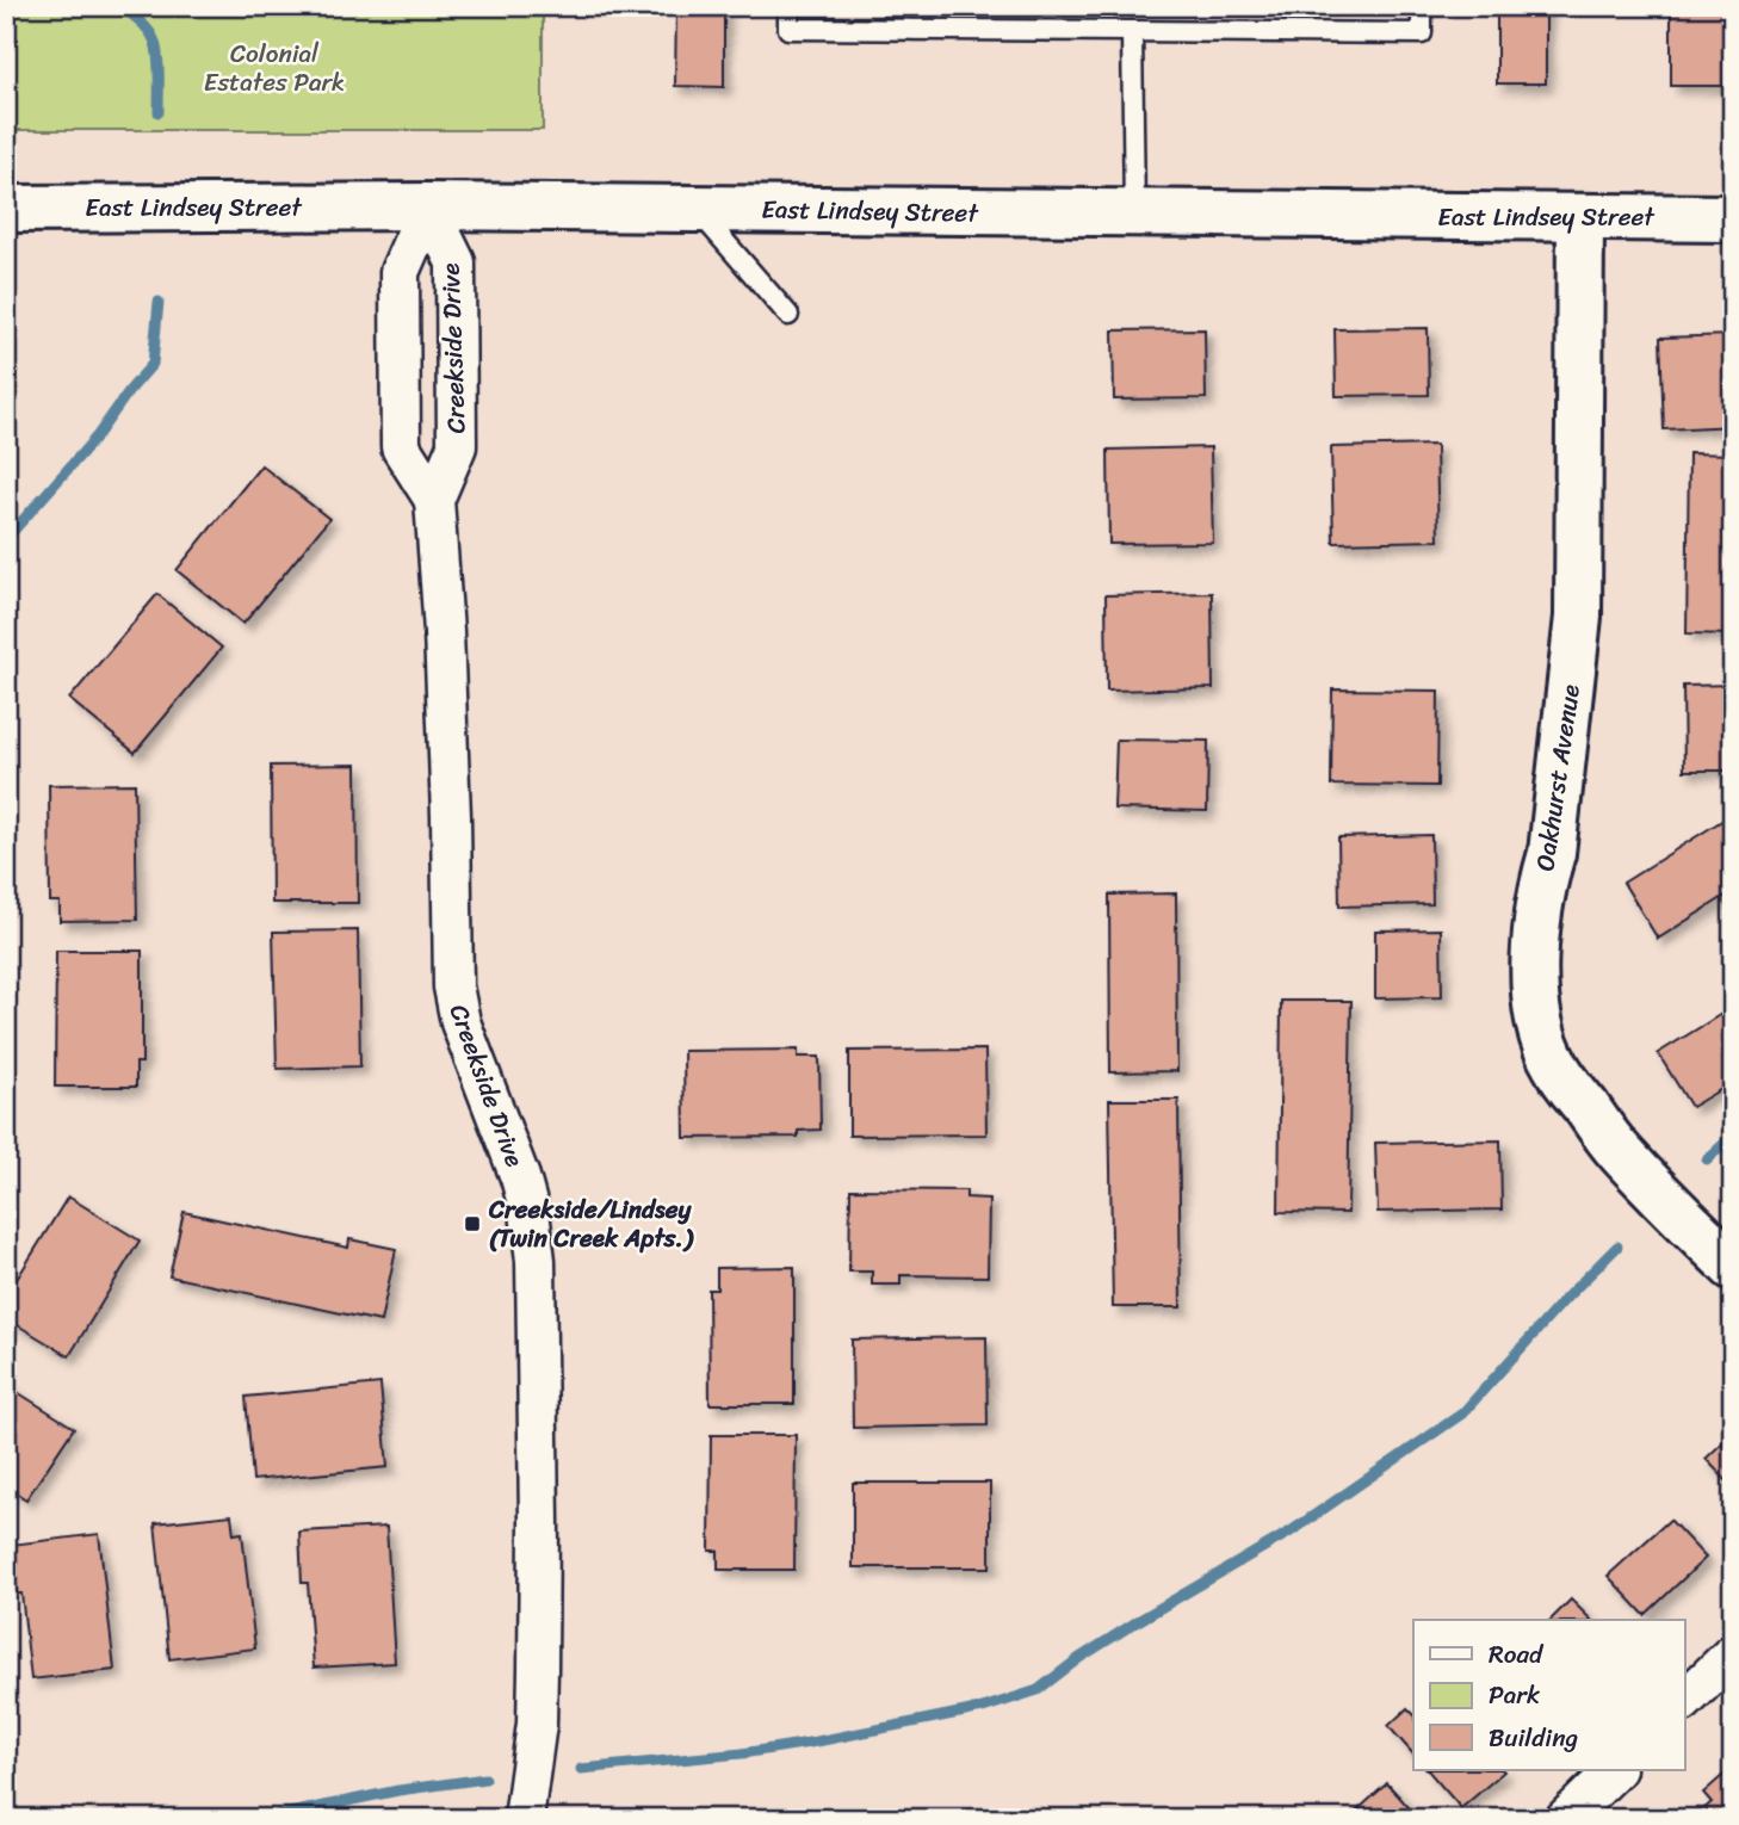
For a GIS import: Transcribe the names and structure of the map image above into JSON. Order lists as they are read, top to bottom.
{
  "streets": {
    "street": ["East Lindsey Street", "Creekside Drive", "Oakhurst Avenue"]
  },
  "crossings": [
    ["East Lindsey Street", "Creekside Drive"],
    ["East Lindsey Street", "Oakhurst Avenue"]
  ],
  "parks": ["Colonial Estates Park"],
  "places": {
    "transit": ["Creekside/Lindsey (Twin Creek Apts.)"]
  },
  "legend": ["Road", "Park", "Building"]
}
